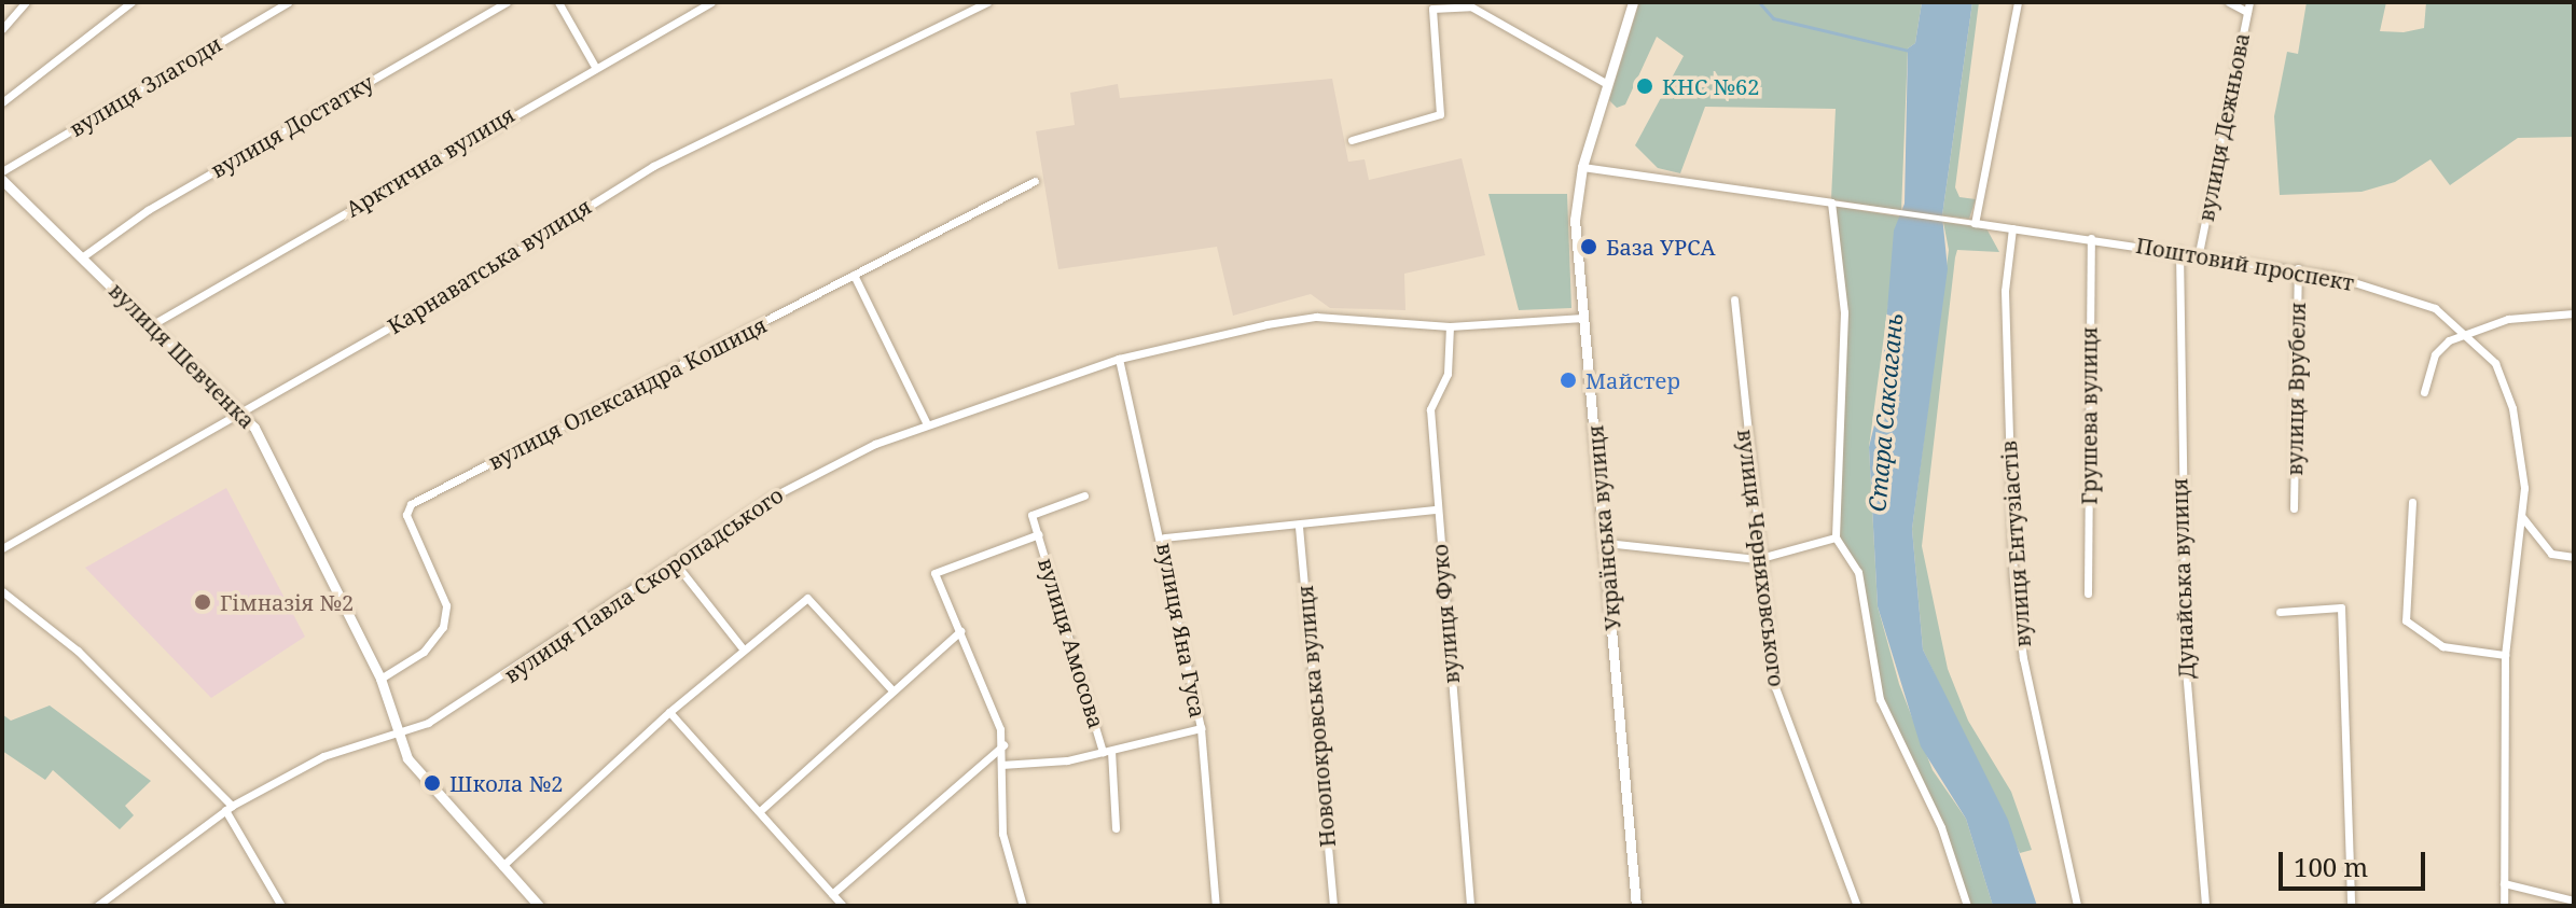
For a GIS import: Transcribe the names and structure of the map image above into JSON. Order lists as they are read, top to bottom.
{
  "streets": {
    "street": [
      "вулиця Злагоди",
      "вулиця Достатку",
      "вулиця Дежньова",
      "Арктична вулиця",
      "Поштовий проспект",
      "Карнаватська вулиця",
      "вулиця Шевченка",
      "вулиця Врубеля",
      "вулиця Олександра Кошиця",
      "Грушева вулиця",
      "Українська вулиця",
      "вулиця Ентузіастів",
      "вулиця Черняховського",
      "Дунайська вулиця",
      "вулиця Павла Скоропадського",
      "вулиця Фуко",
      "вулиця Яна Гуса",
      "вулиця Амосова",
      "Новопокровська вулиця"
    ]
  },
  "crossings": [
    ["вулиця Достатку", "вулиця Шевченка"],
    ["вулиця Дежньова", "Поштовий проспект"],
    ["Арктична вулиця", "вулиця Шевченка"],
    ["Поштовий проспект", "вулиця Врубеля"],
    ["Поштовий проспект", "Грушева вулиця"],
    ["Поштовий проспект", "Українська вулиця"],
    ["Поштовий проспект", "вулиця Ентузіастів"],
    ["Поштовий проспект", "Дунайська вулиця"],
    ["Карнаватська вулиця", "вулиця Шевченка"],
    ["вулиця Шевченка", "вулиця Олександра Кошиця"],
    ["вулиця Шевченка", "вулиця Павла Скоропадського"],
    ["Українська вулиця", "вулиця Павла Скоропадського"],
    ["вулиця Павла Скоропадського", "вулиця Фуко"],
    ["вулиця Павла Скоропадського", "вулиця Яна Гуса"]
  ],
  "water": ["Стара Саксагань"],
  "places": [
    "КНС №62",
    "База УРСА",
    "Майстер",
    "Гімназія №2",
    "Школа №2"
  ],
  "scale_bar": "100 m"
}
